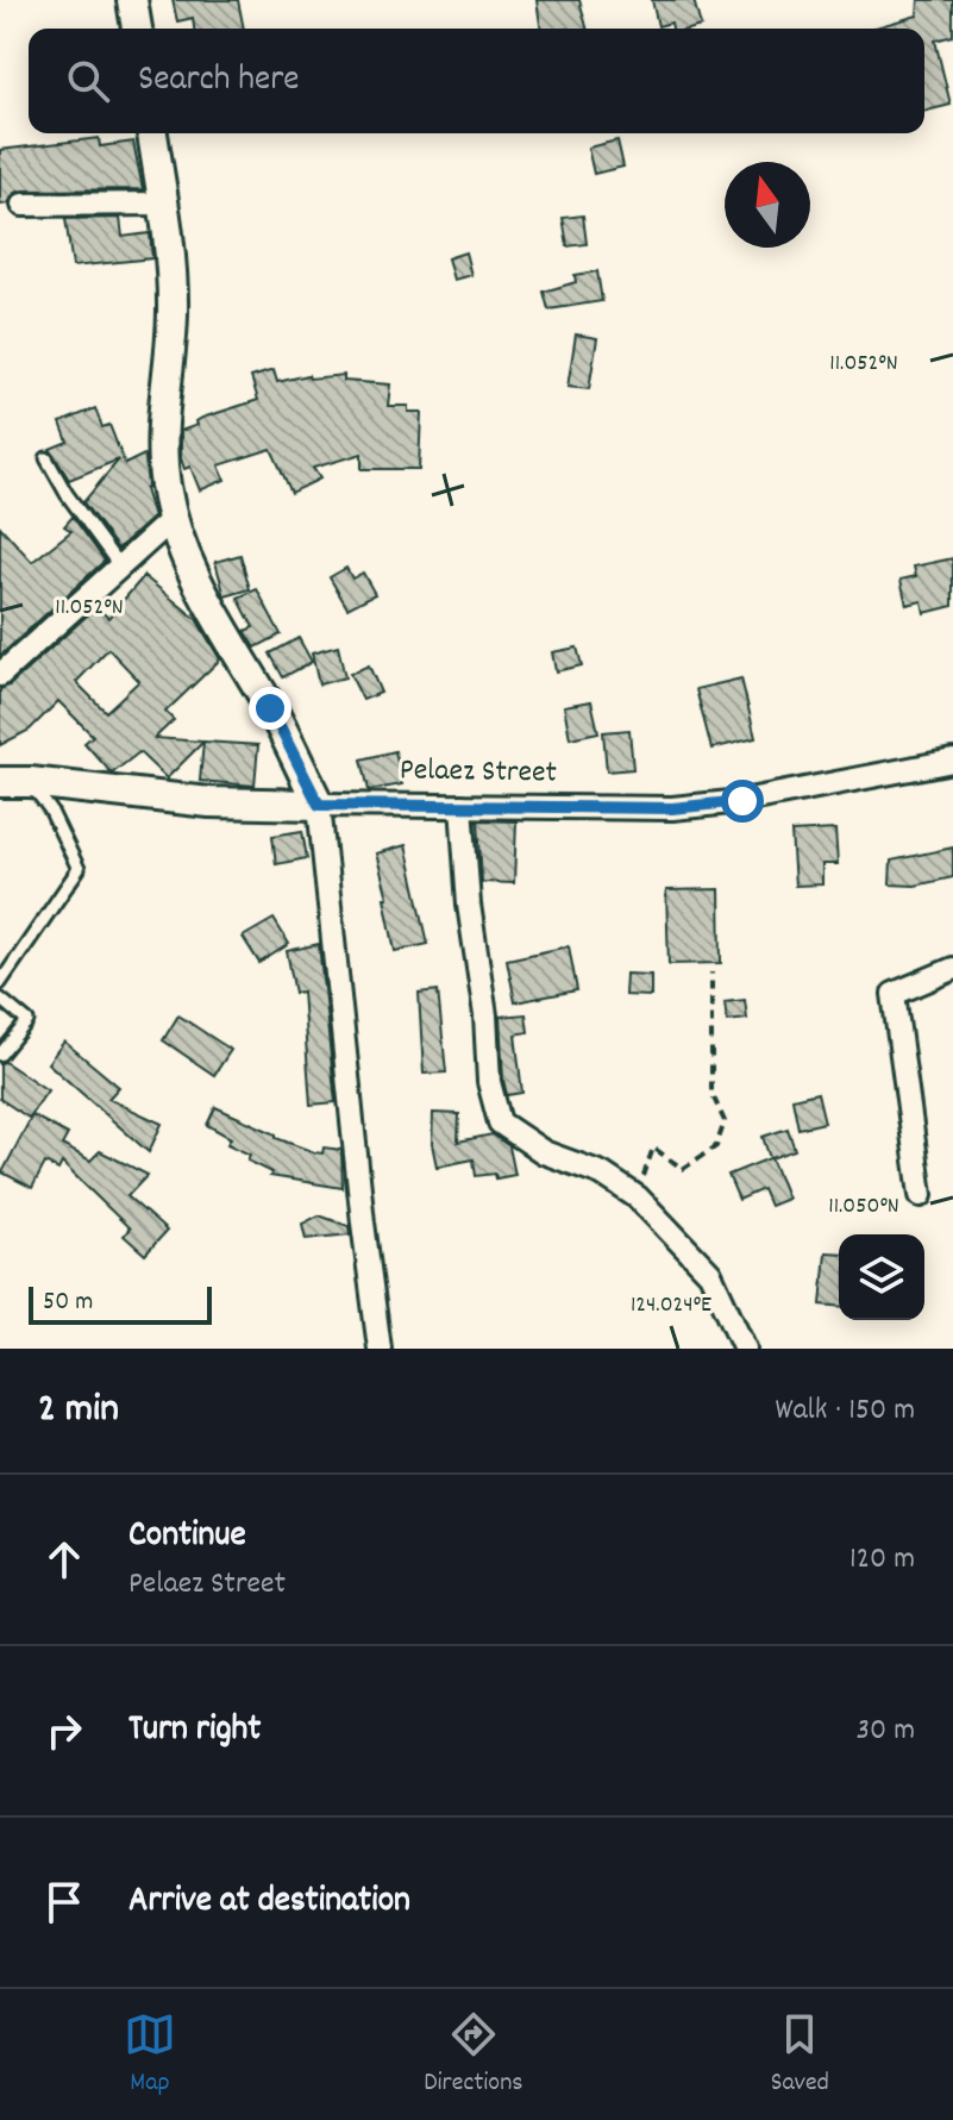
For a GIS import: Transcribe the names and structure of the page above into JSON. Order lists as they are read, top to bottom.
{
  "streets": {
    "street": ["Pelaez Street"]
  },
  "scale_bar": "50 m",
  "north": "top",
  "page": {
    "search": "Search here",
    "scale": "50 m",
    "heading": ["2 min", "Walk · 150 m"],
    "list": [
      ["Continue", "Pelaez Street", "120 m"],
      ["Turn right", "30 m"],
      "Arrive at destination"
    ],
    "nav": ["Map", "Directions", "Saved"]
  },
  "coordinates": ["11.052°N", "11.050°N", "124.024°E"]
}
